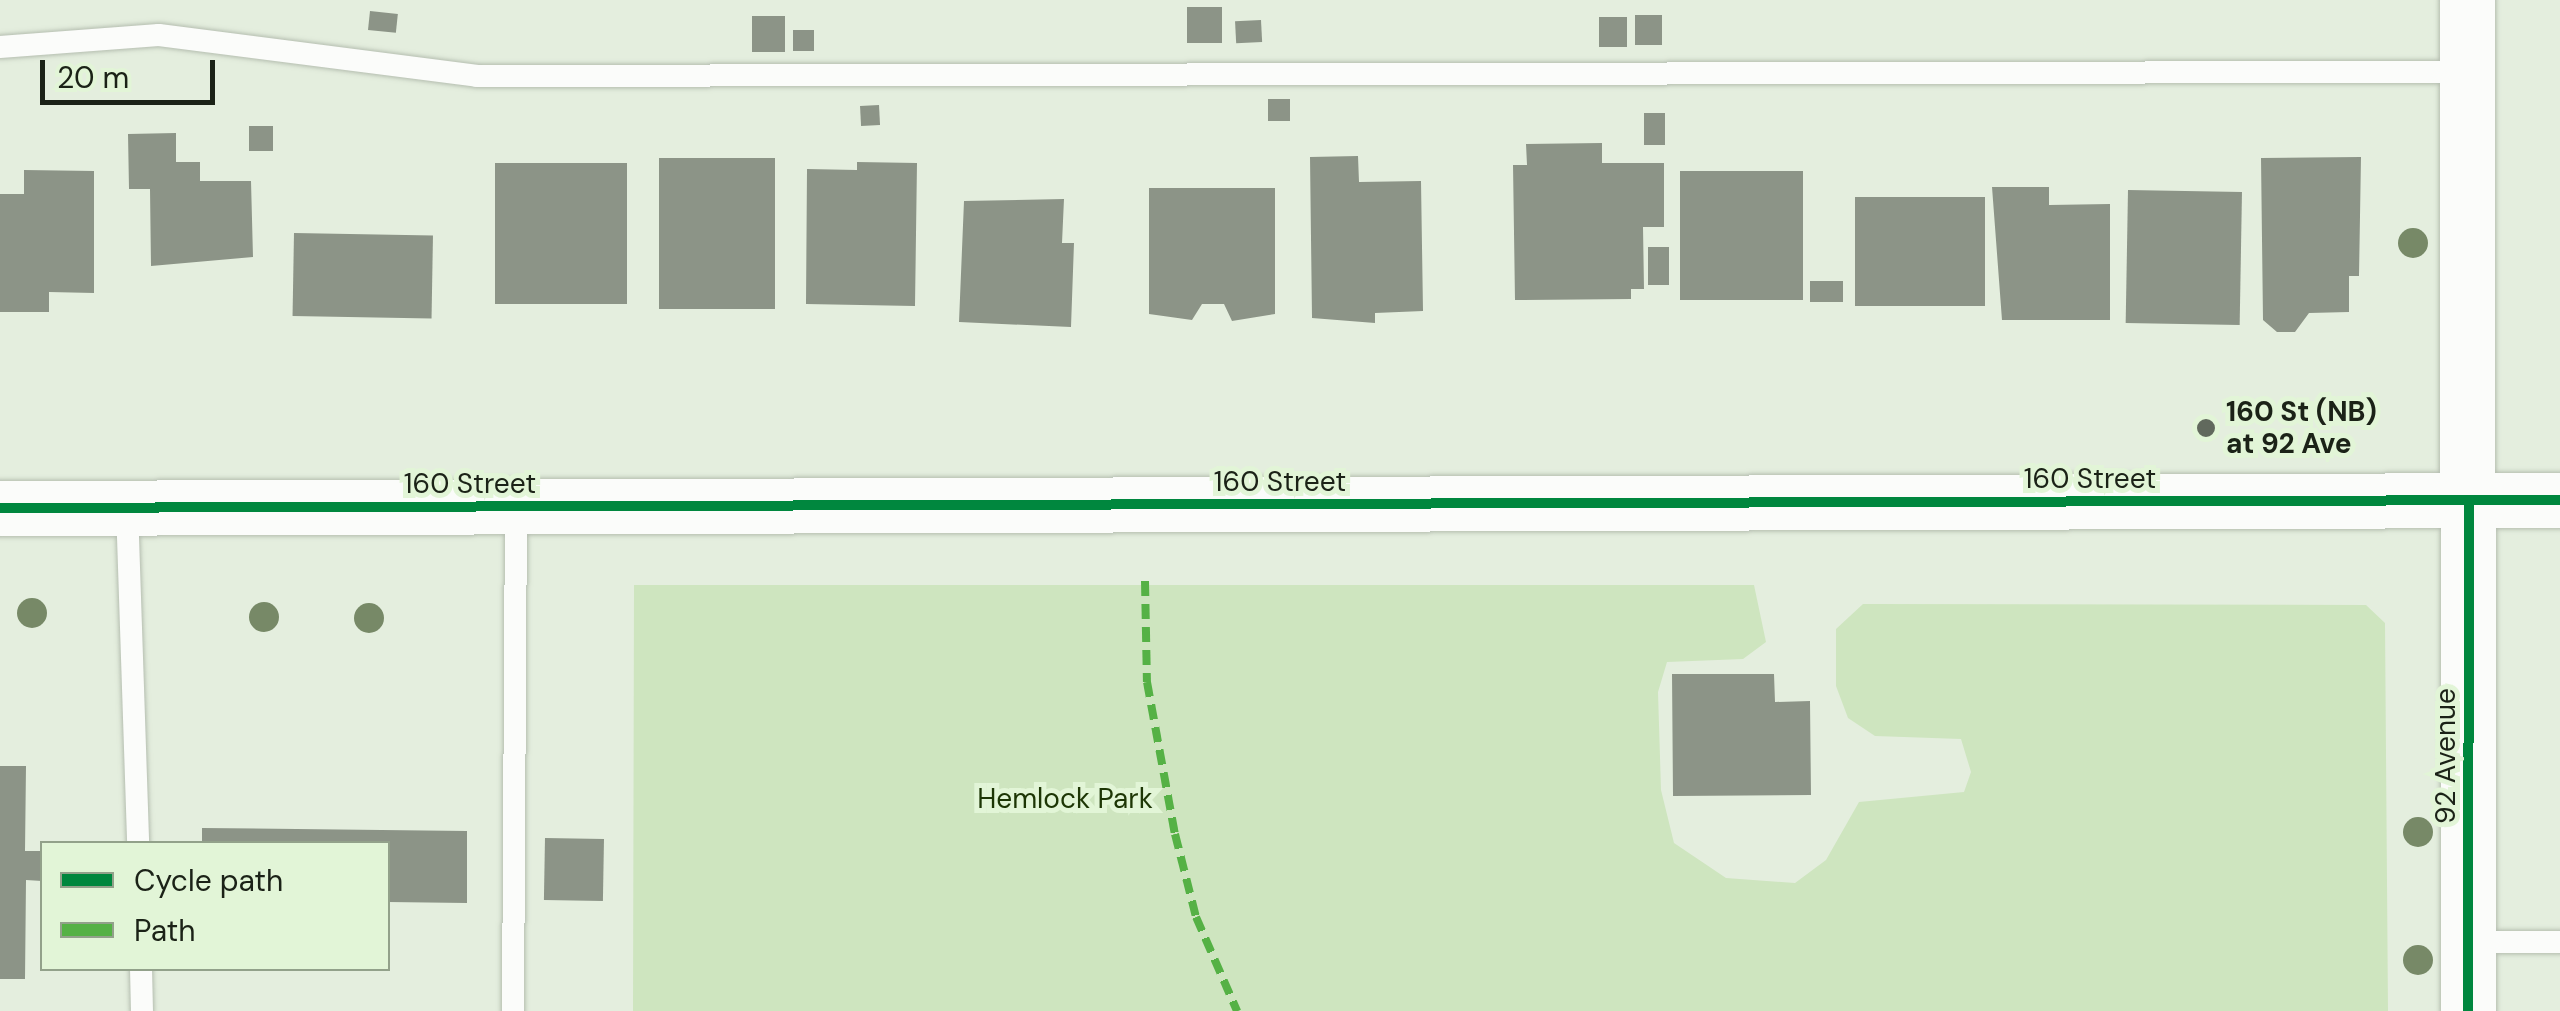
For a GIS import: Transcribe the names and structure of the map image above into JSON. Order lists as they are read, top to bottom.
{
  "streets": {
    "main road": ["160 Street", "92 Avenue"]
  },
  "crossings": [
    ["160 Street", "92 Avenue"]
  ],
  "parks": ["Hemlock Park"],
  "places": ["160 St (NB) at 92 Ave"],
  "legend": ["Cycle path", "Path"],
  "scale_bar": "20 m"
}
